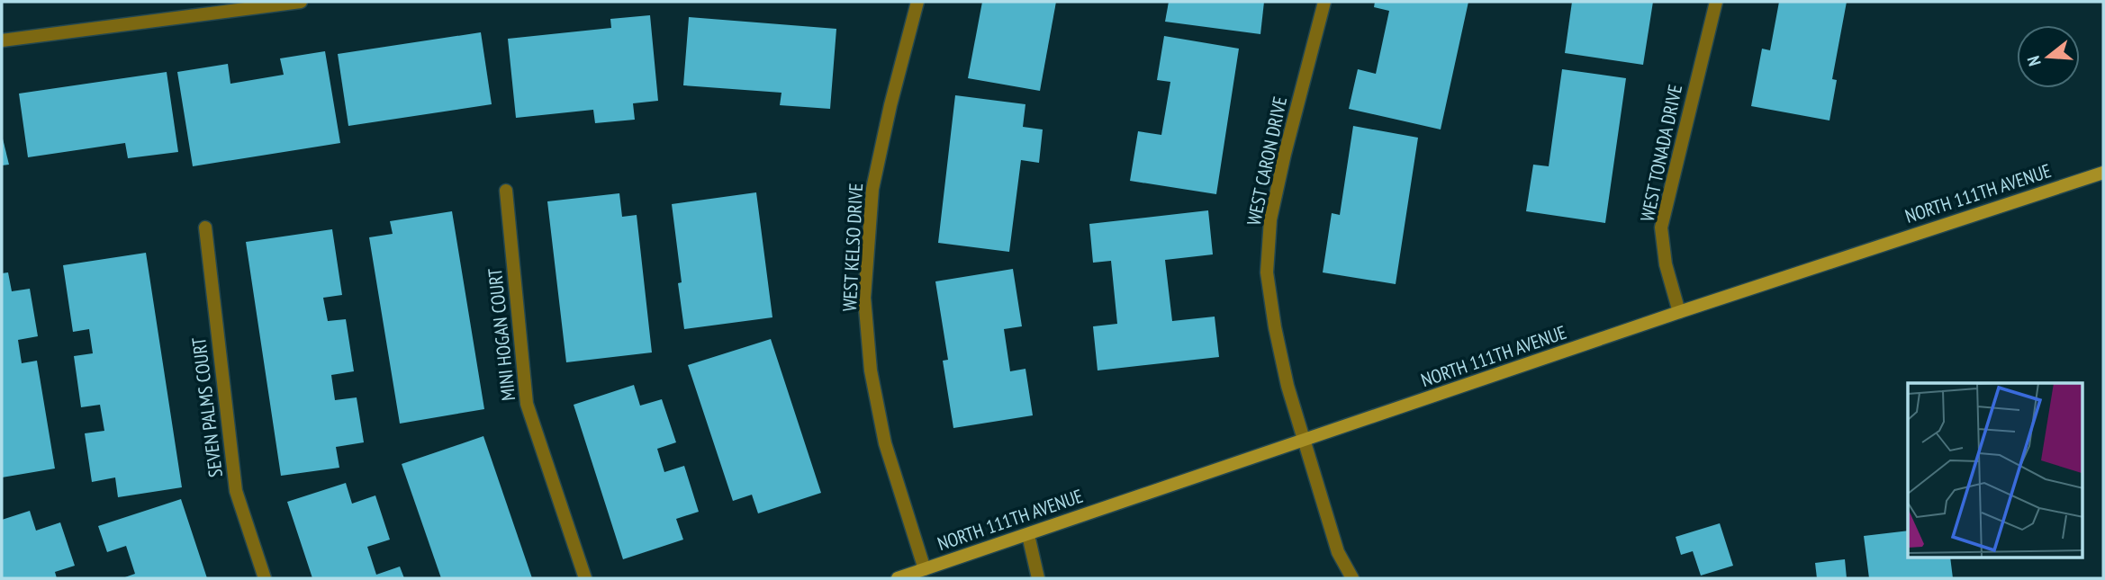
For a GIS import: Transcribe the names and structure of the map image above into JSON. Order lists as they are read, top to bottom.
{
  "streets": {
    "street": [
      "WEST TONADA DRIVE",
      "WEST CARON DRIVE",
      "NORTH 111TH AVENUE",
      "WEST KELSO DRIVE",
      "MINI HOGAN COURT",
      "SEVEN PALMS COURT"
    ]
  },
  "crossings": [
    ["WEST TONADA DRIVE", "NORTH 111TH AVENUE"],
    ["WEST CARON DRIVE", "NORTH 111TH AVENUE"],
    ["NORTH 111TH AVENUE", "WEST KELSO DRIVE"]
  ],
  "north": "left"
}
